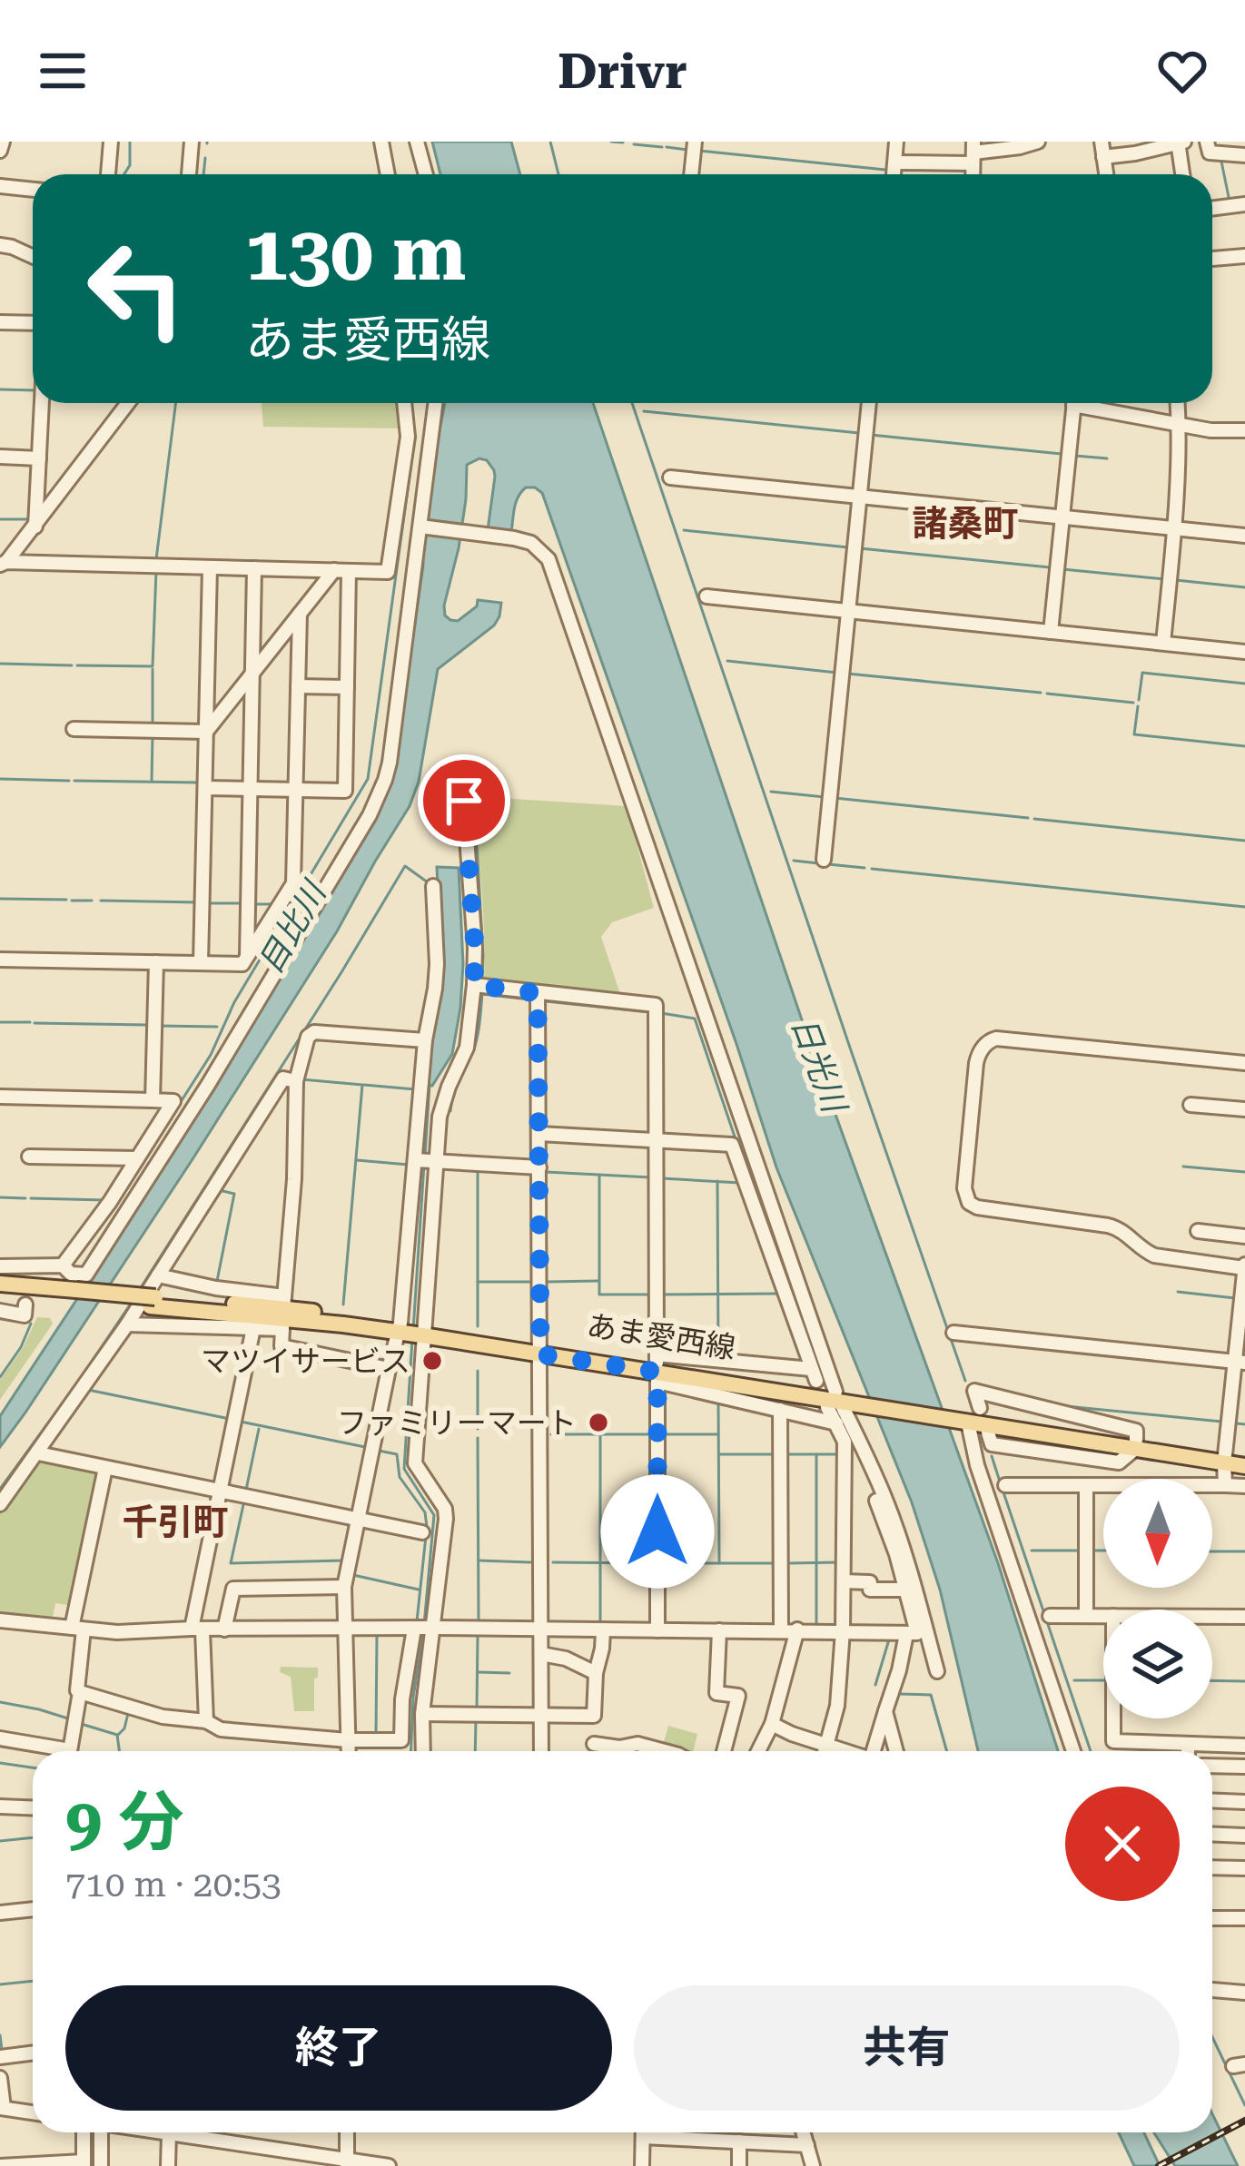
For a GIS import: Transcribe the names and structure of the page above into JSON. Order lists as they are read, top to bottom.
{
  "streets": {
    "main road": ["あま愛西線"]
  },
  "districts": ["諸桑町", "千引町"],
  "water": ["目比川", "日光川"],
  "places": ["マツイサービス", "ファミリーマート"],
  "north": "bottom",
  "page": {
    "header": "Drivr",
    "turn": ["130 m", "あま愛西線"],
    "heading": ["9 分", "710 m · 20:53"],
    "buttons": ["終了", "共有"]
  }
}
